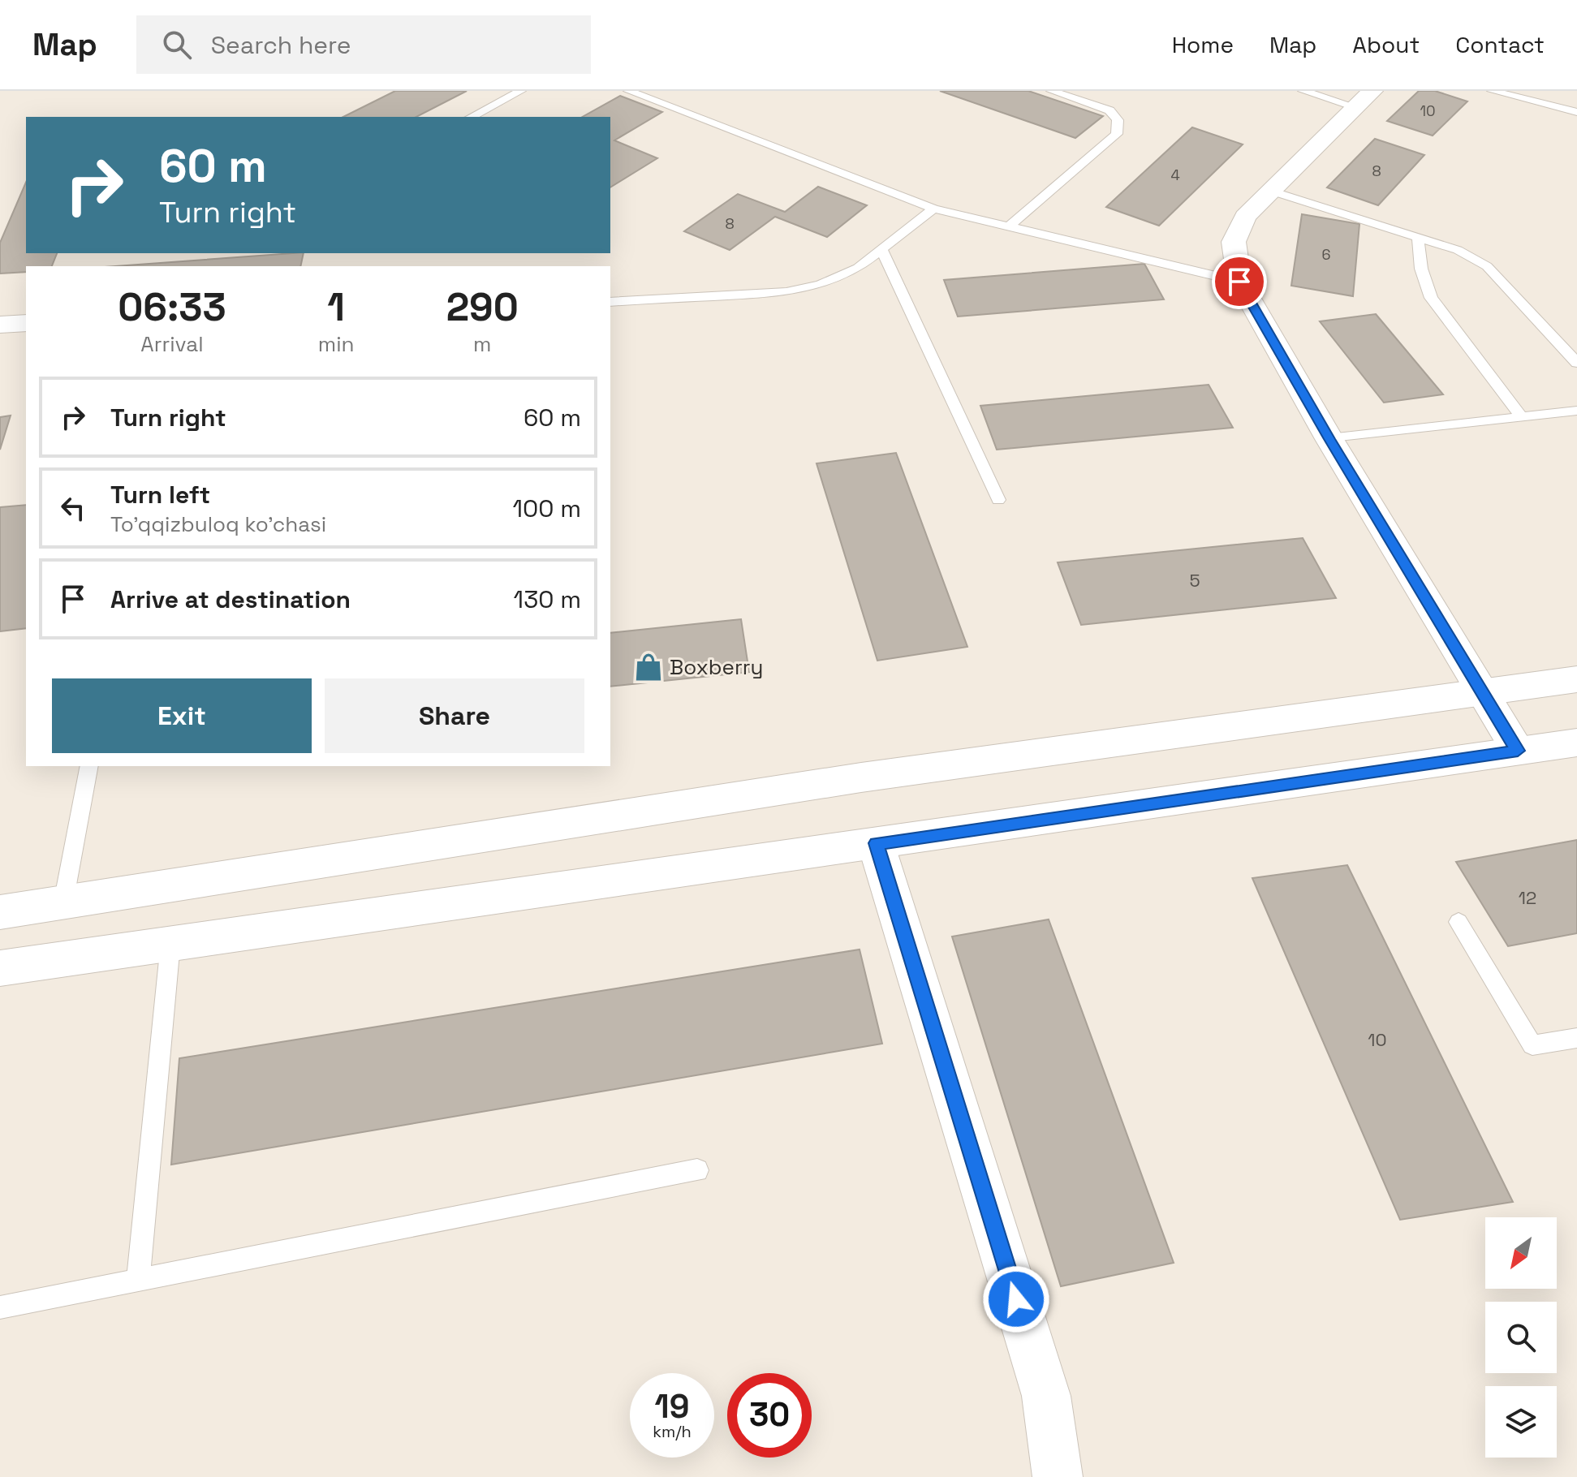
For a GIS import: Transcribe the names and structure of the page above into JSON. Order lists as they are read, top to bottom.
{
  "places": {
    "shop": ["Boxberry"]
  },
  "house_numbers": [
    "10",
    "8",
    "4",
    "8",
    "6",
    "5",
    "12",
    "10"
  ],
  "north": "bottom left",
  "page": {
    "header": "Map",
    "search": "Search here",
    "nav": [
      "Home",
      "Map",
      "About",
      "Contact"
    ],
    "turn": ["60 m", "Turn right"],
    "eta": [
      "06:33",
      "Arrival",
      "1",
      "min",
      "290",
      "m"
    ],
    "list": [
      {
        "name": "Turn right",
        "value": "60 m"
      },
      {
        "name": "Turn left",
        "note": "To'qqizbuloq ko'chasi",
        "value": "100 m"
      },
      {
        "name": "Arrive at destination",
        "value": "130 m"
      }
    ],
    "buttons": ["Exit", "Share"],
    "speed": "19 km/h",
    "limit": "30"
  }
}
